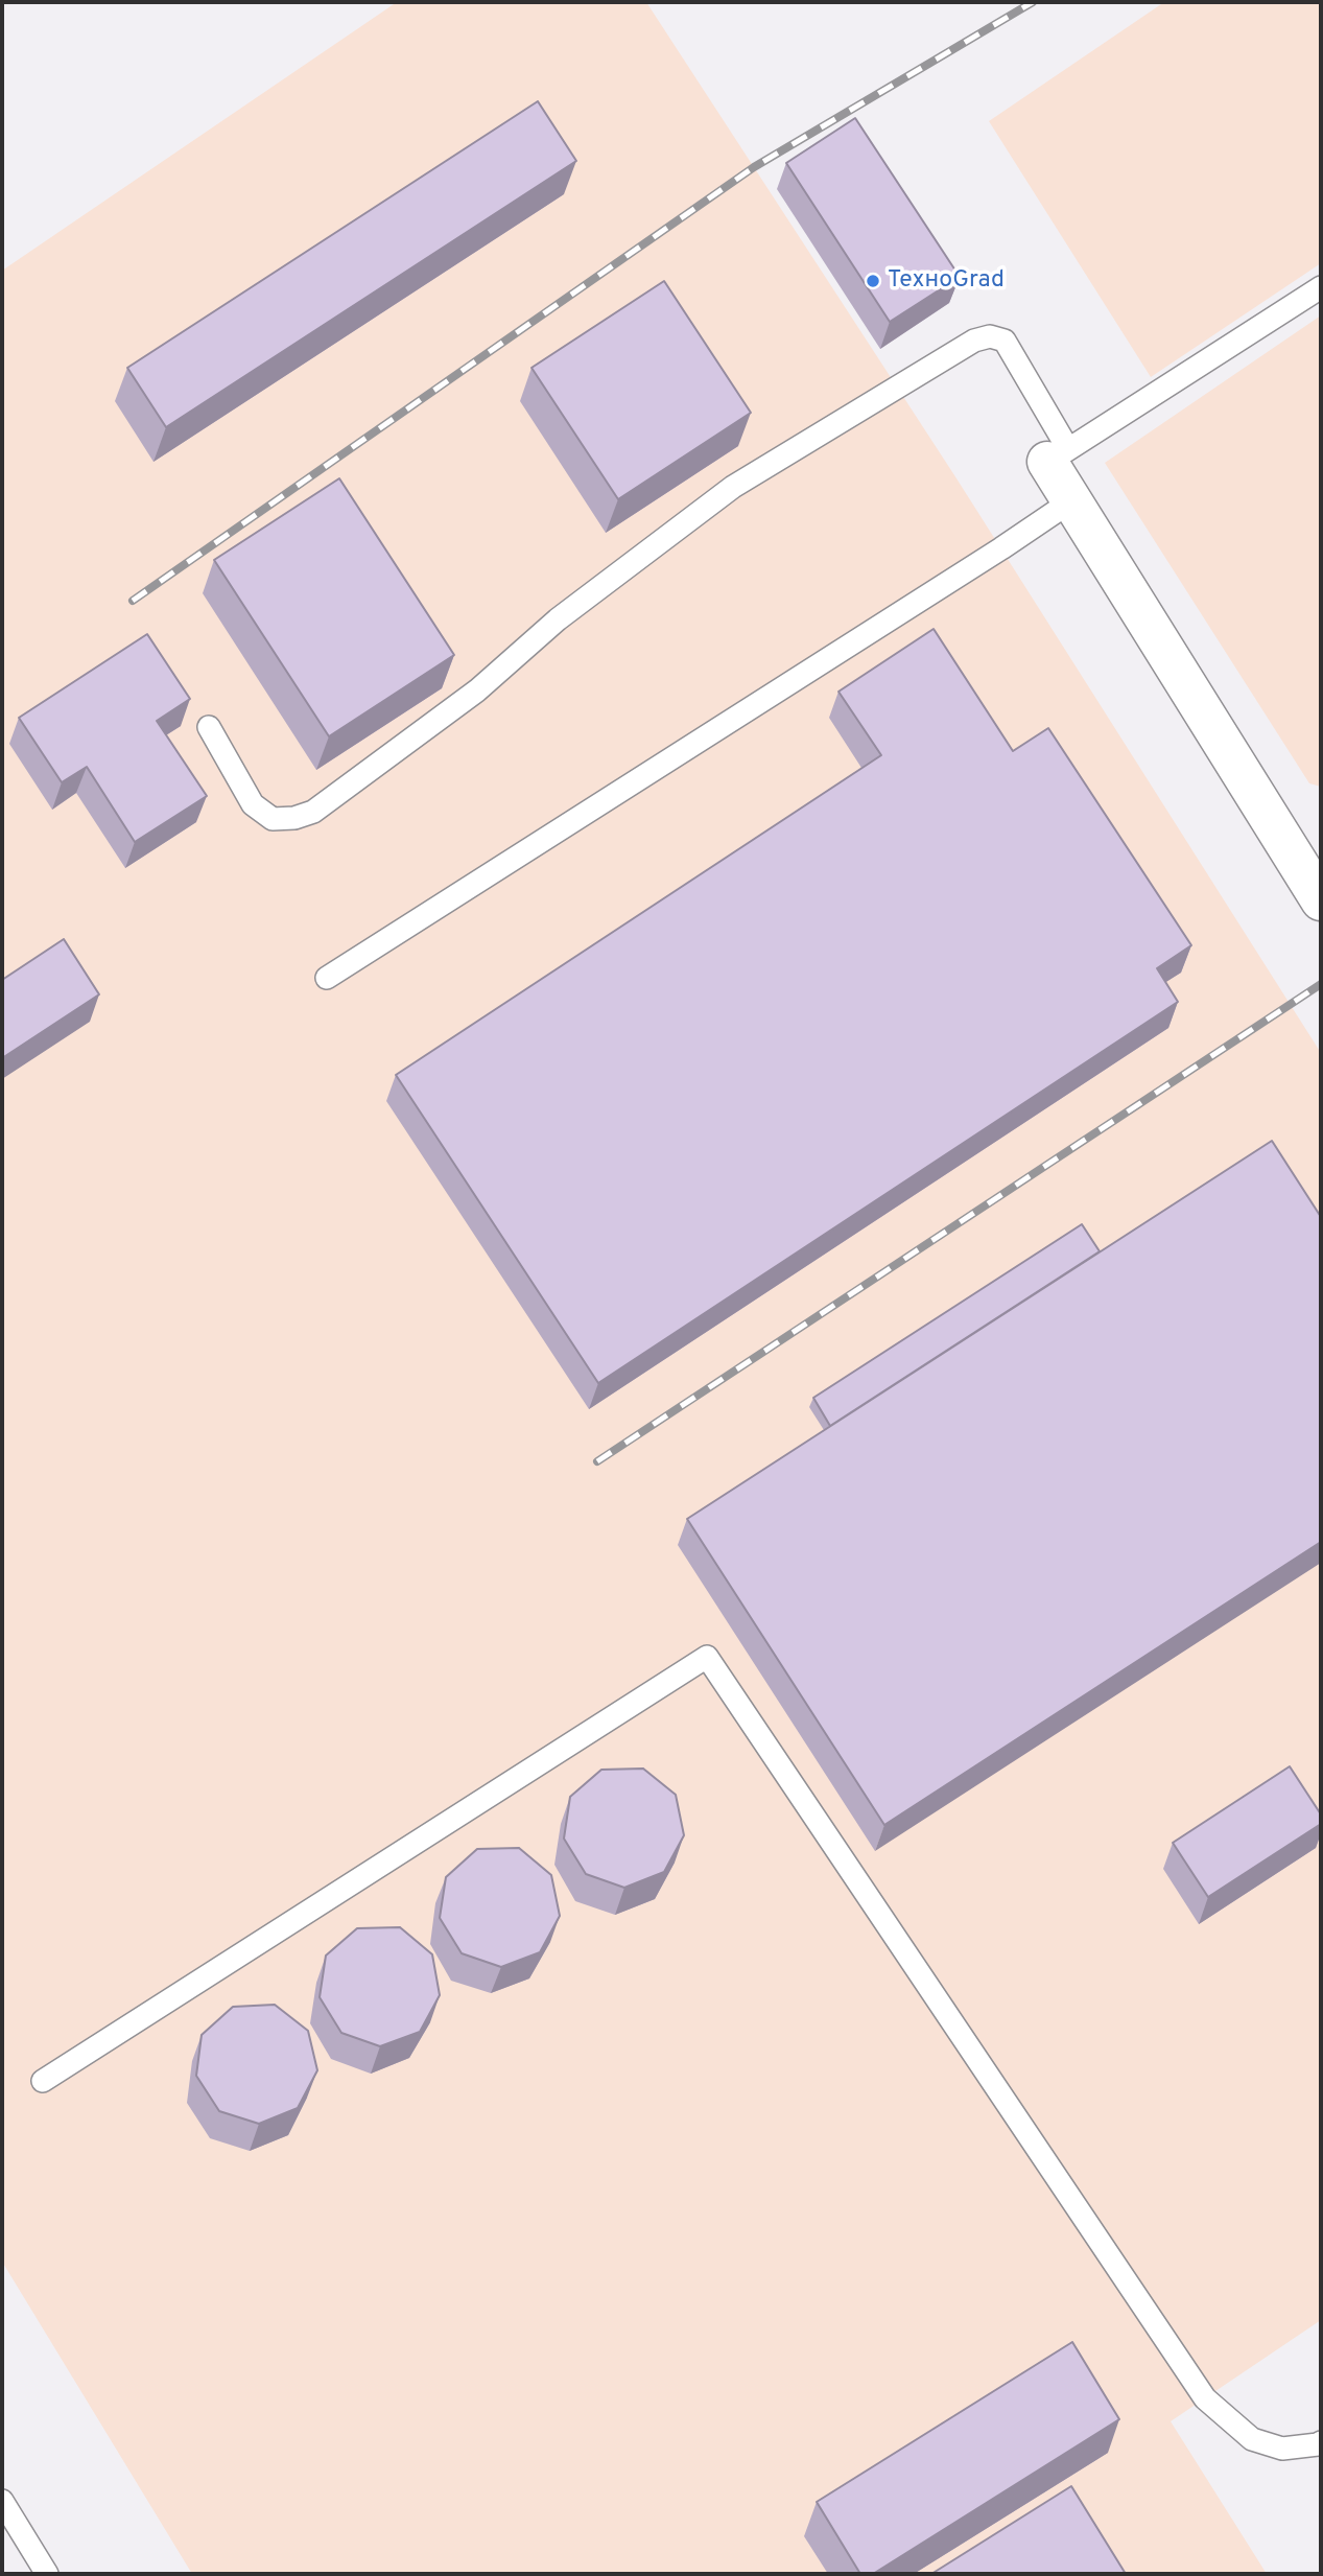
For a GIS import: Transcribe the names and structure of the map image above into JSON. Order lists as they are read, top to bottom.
{
  "places": ["ТехноGrad"]
}
